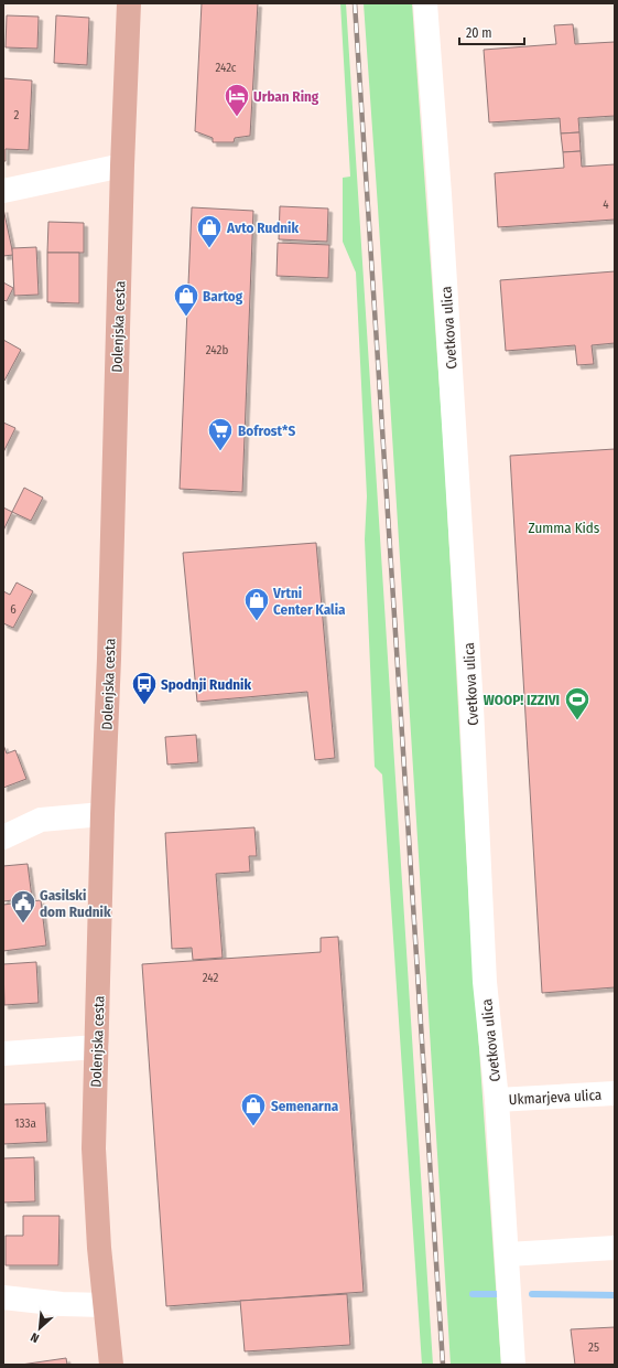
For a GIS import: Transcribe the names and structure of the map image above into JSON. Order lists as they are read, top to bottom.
{
  "streets": {
    "main road": ["Dolenjska cesta"],
    "street": ["Cvetkova ulica", "Ukmarjeva ulica"]
  },
  "crossings": [
    ["Cvetkova ulica", "Ukmarjeva ulica"]
  ],
  "parks": ["Zumma Kids"],
  "places": {
    "hotel": ["Urban Ring"],
    "shop": [
      "Avto Rudnik",
      "Bartog",
      "Vrtni Center Kalia",
      "Semenarna"
    ],
    "supermarket": ["Bofrost*S"],
    "bus stop": ["Spodnji Rudnik"],
    "sports": ["WOOP! IZZIVI"],
    "public building": ["Gasilski dom Rudnik"]
  },
  "house_numbers": [
    "242c",
    "2",
    "4",
    "242b",
    "6",
    "242",
    "133a",
    "25"
  ],
  "scale_bar": "20 m",
  "north": "bottom left"
}
